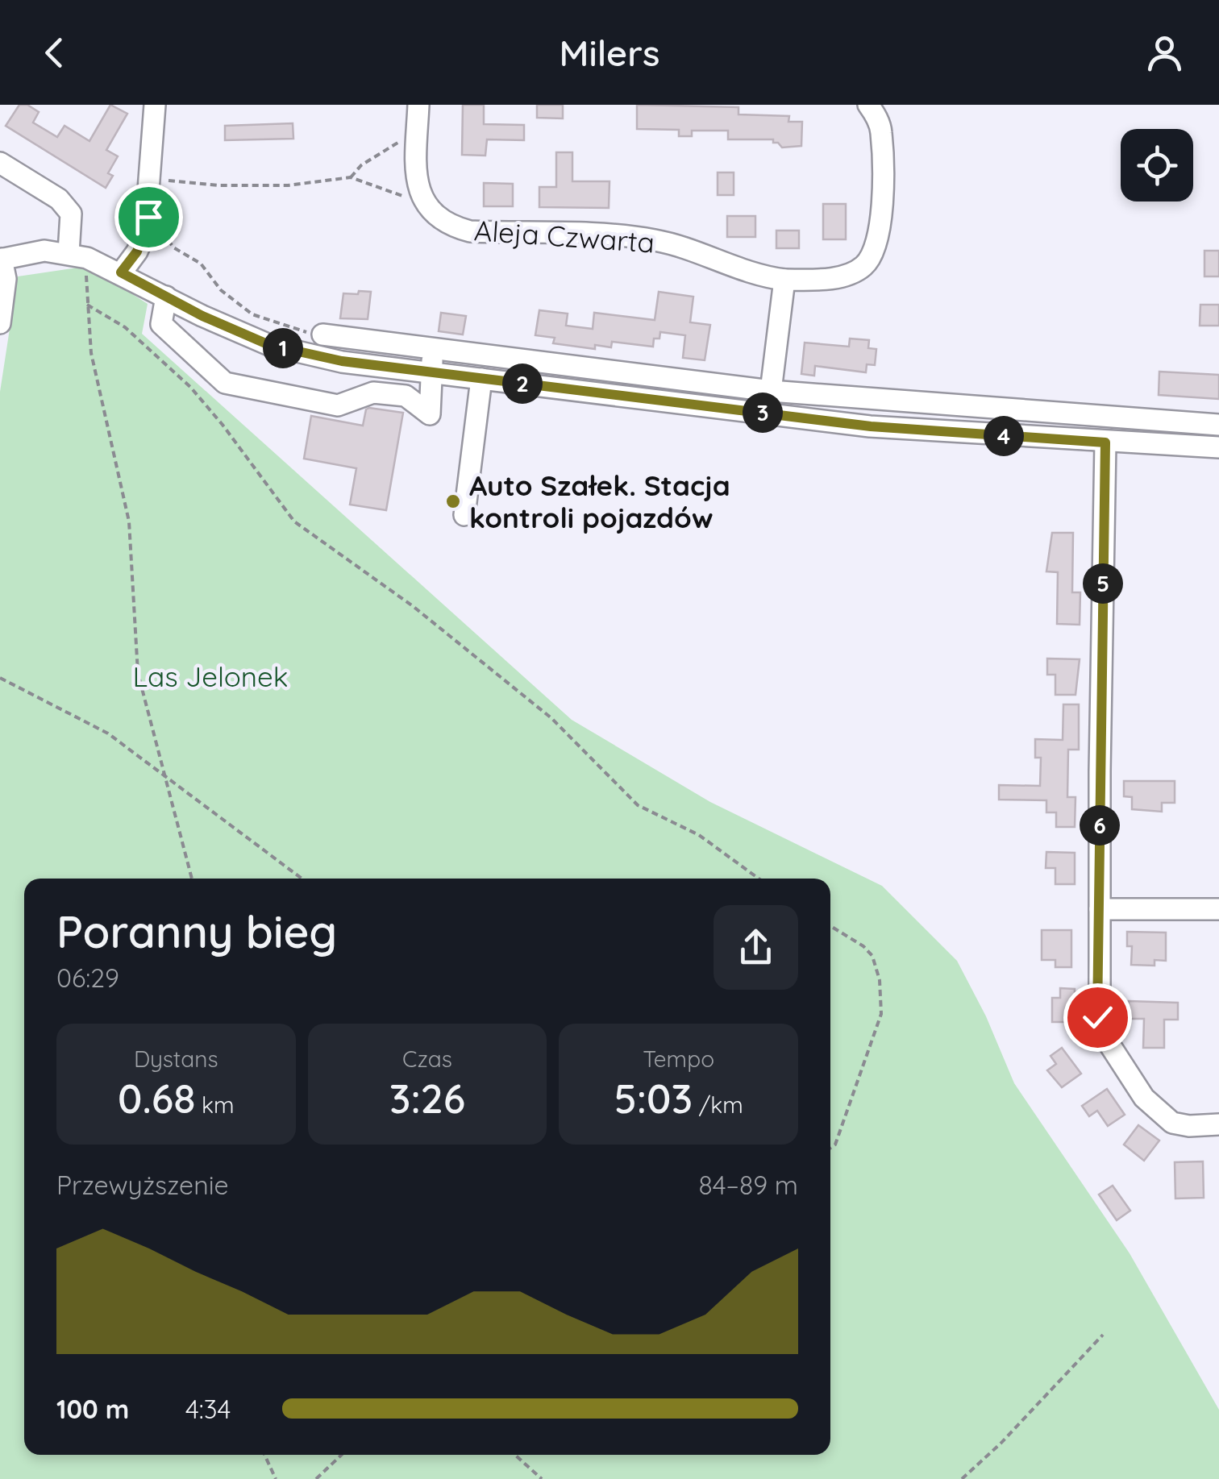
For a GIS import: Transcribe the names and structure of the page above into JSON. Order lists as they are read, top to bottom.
{
  "streets": {
    "street": ["Aleja Czwarta"]
  },
  "parks": ["Las Jelonek"],
  "places": ["Auto Szałek. Stacja kontroli pojazdów"],
  "page": {
    "header": "Milers",
    "pins": [
      "1",
      "2",
      "3",
      "4",
      "5",
      "6"
    ],
    "heading": ["Poranny bieg", "06:29"],
    "stats": [
      ["Dystans", "0.68 km"],
      ["Czas", "3:26"],
      ["Tempo", "5:03 /km"]
    ],
    "chart": ["Przewyższenie", "84–89 m"],
    "list": [
      {
        "name": "100 m",
        "note": "4:34"
      }
    ]
  }
}
